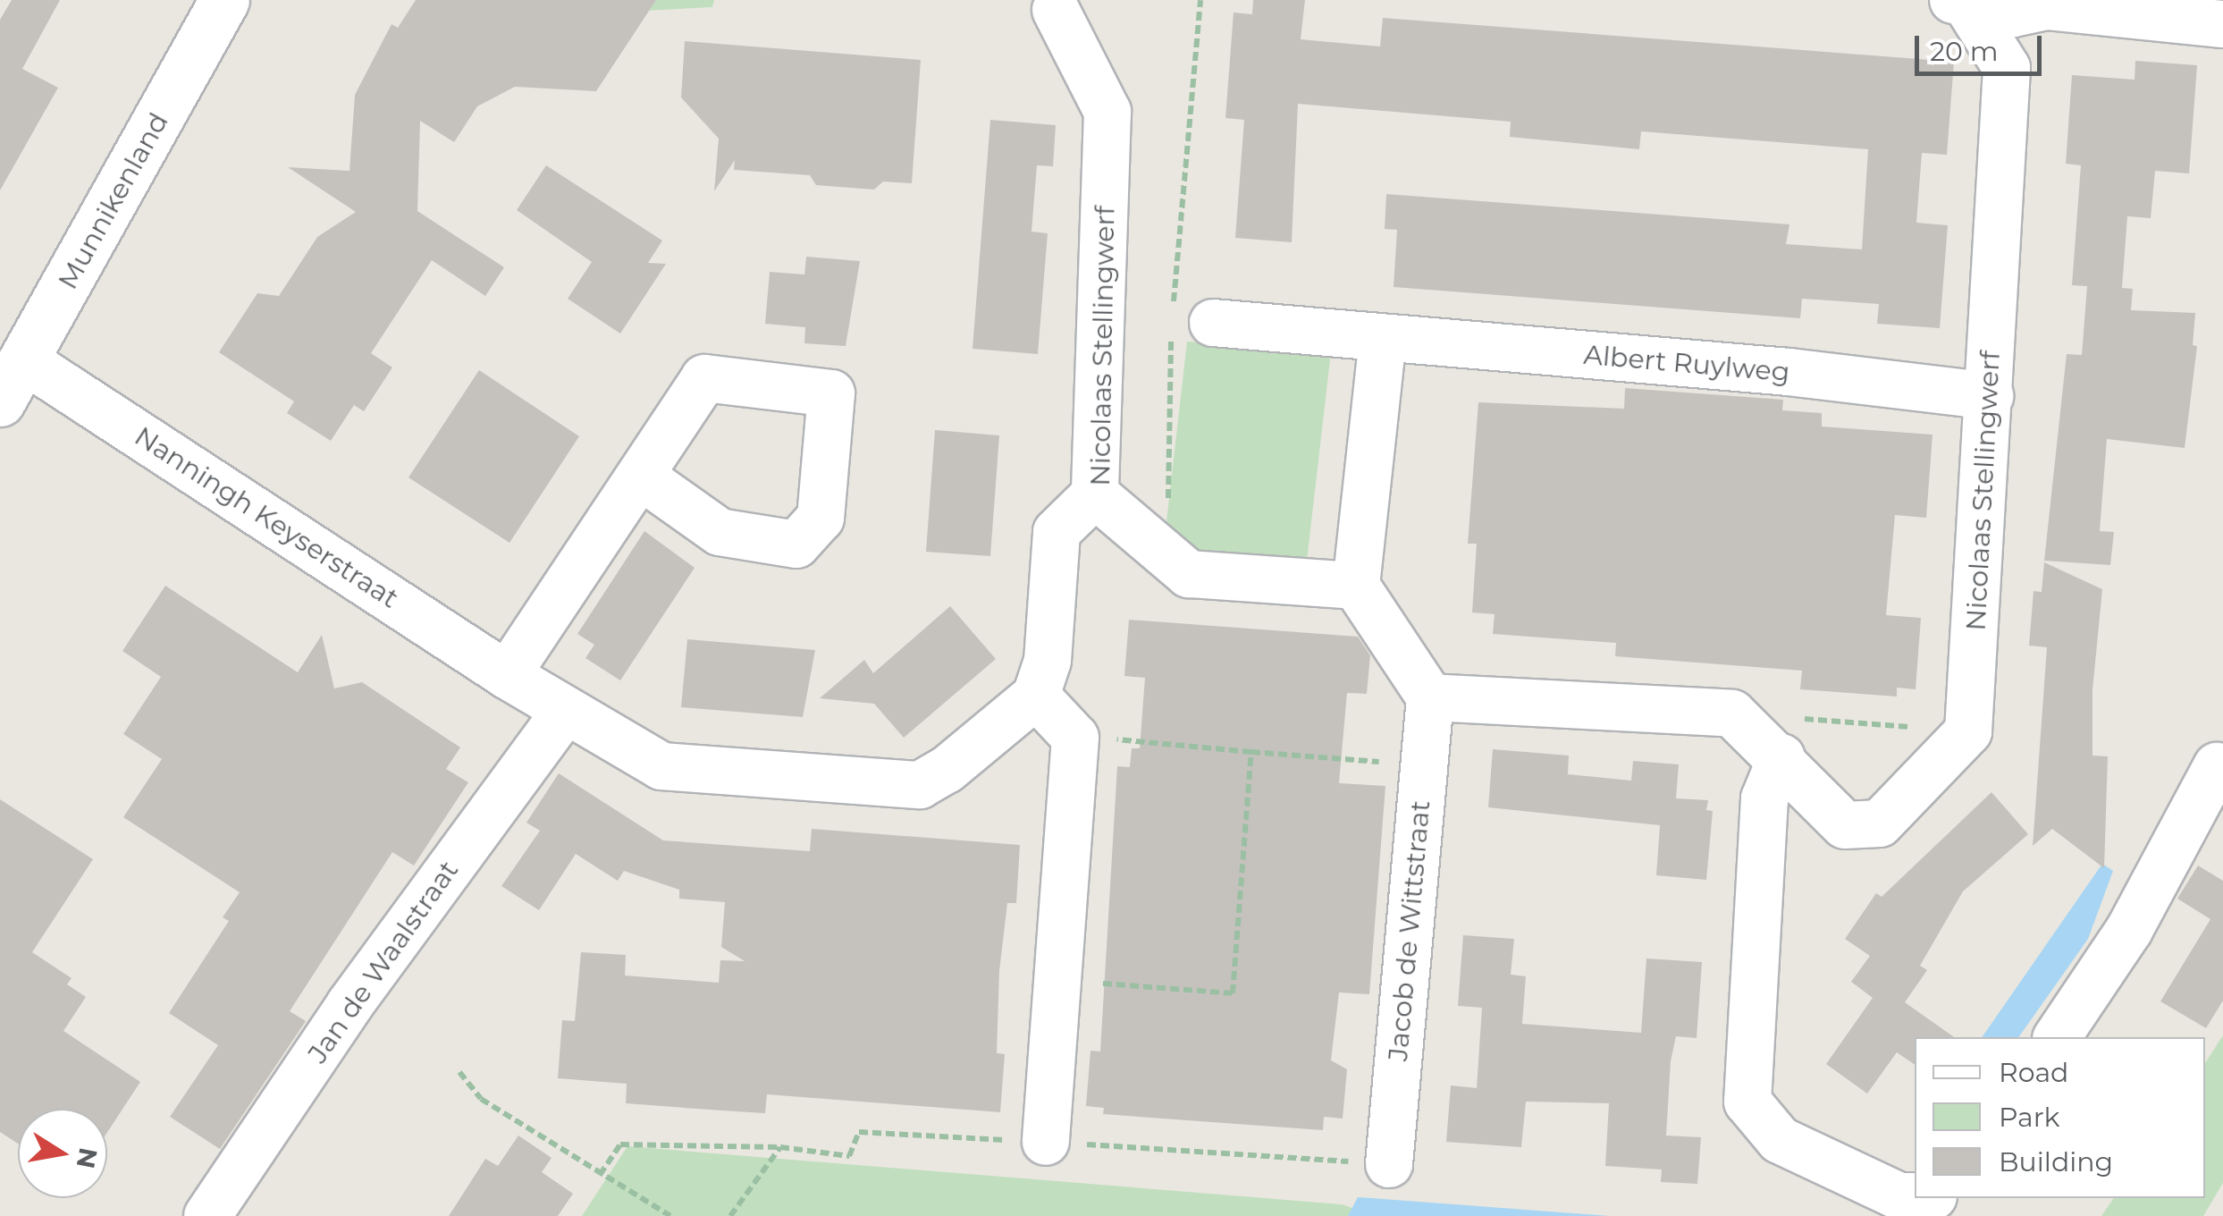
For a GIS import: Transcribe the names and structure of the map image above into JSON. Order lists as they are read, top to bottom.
{
  "streets": {
    "street": [
      "Munnikenland",
      "Nicolaas Stellingwerf",
      "Albert Ruylweg",
      "Nanningh Keyserstraat",
      "Jacob de Wittstraat",
      "Jan de Waalstraat"
    ]
  },
  "crossings": [
    ["Munnikenland", "Nanningh Keyserstraat"],
    ["Nicolaas Stellingwerf", "Albert Ruylweg"],
    ["Nanningh Keyserstraat", "Jan de Waalstraat"]
  ],
  "legend": ["Road", "Park", "Building"],
  "scale_bar": "20 m",
  "north": "right"
}
